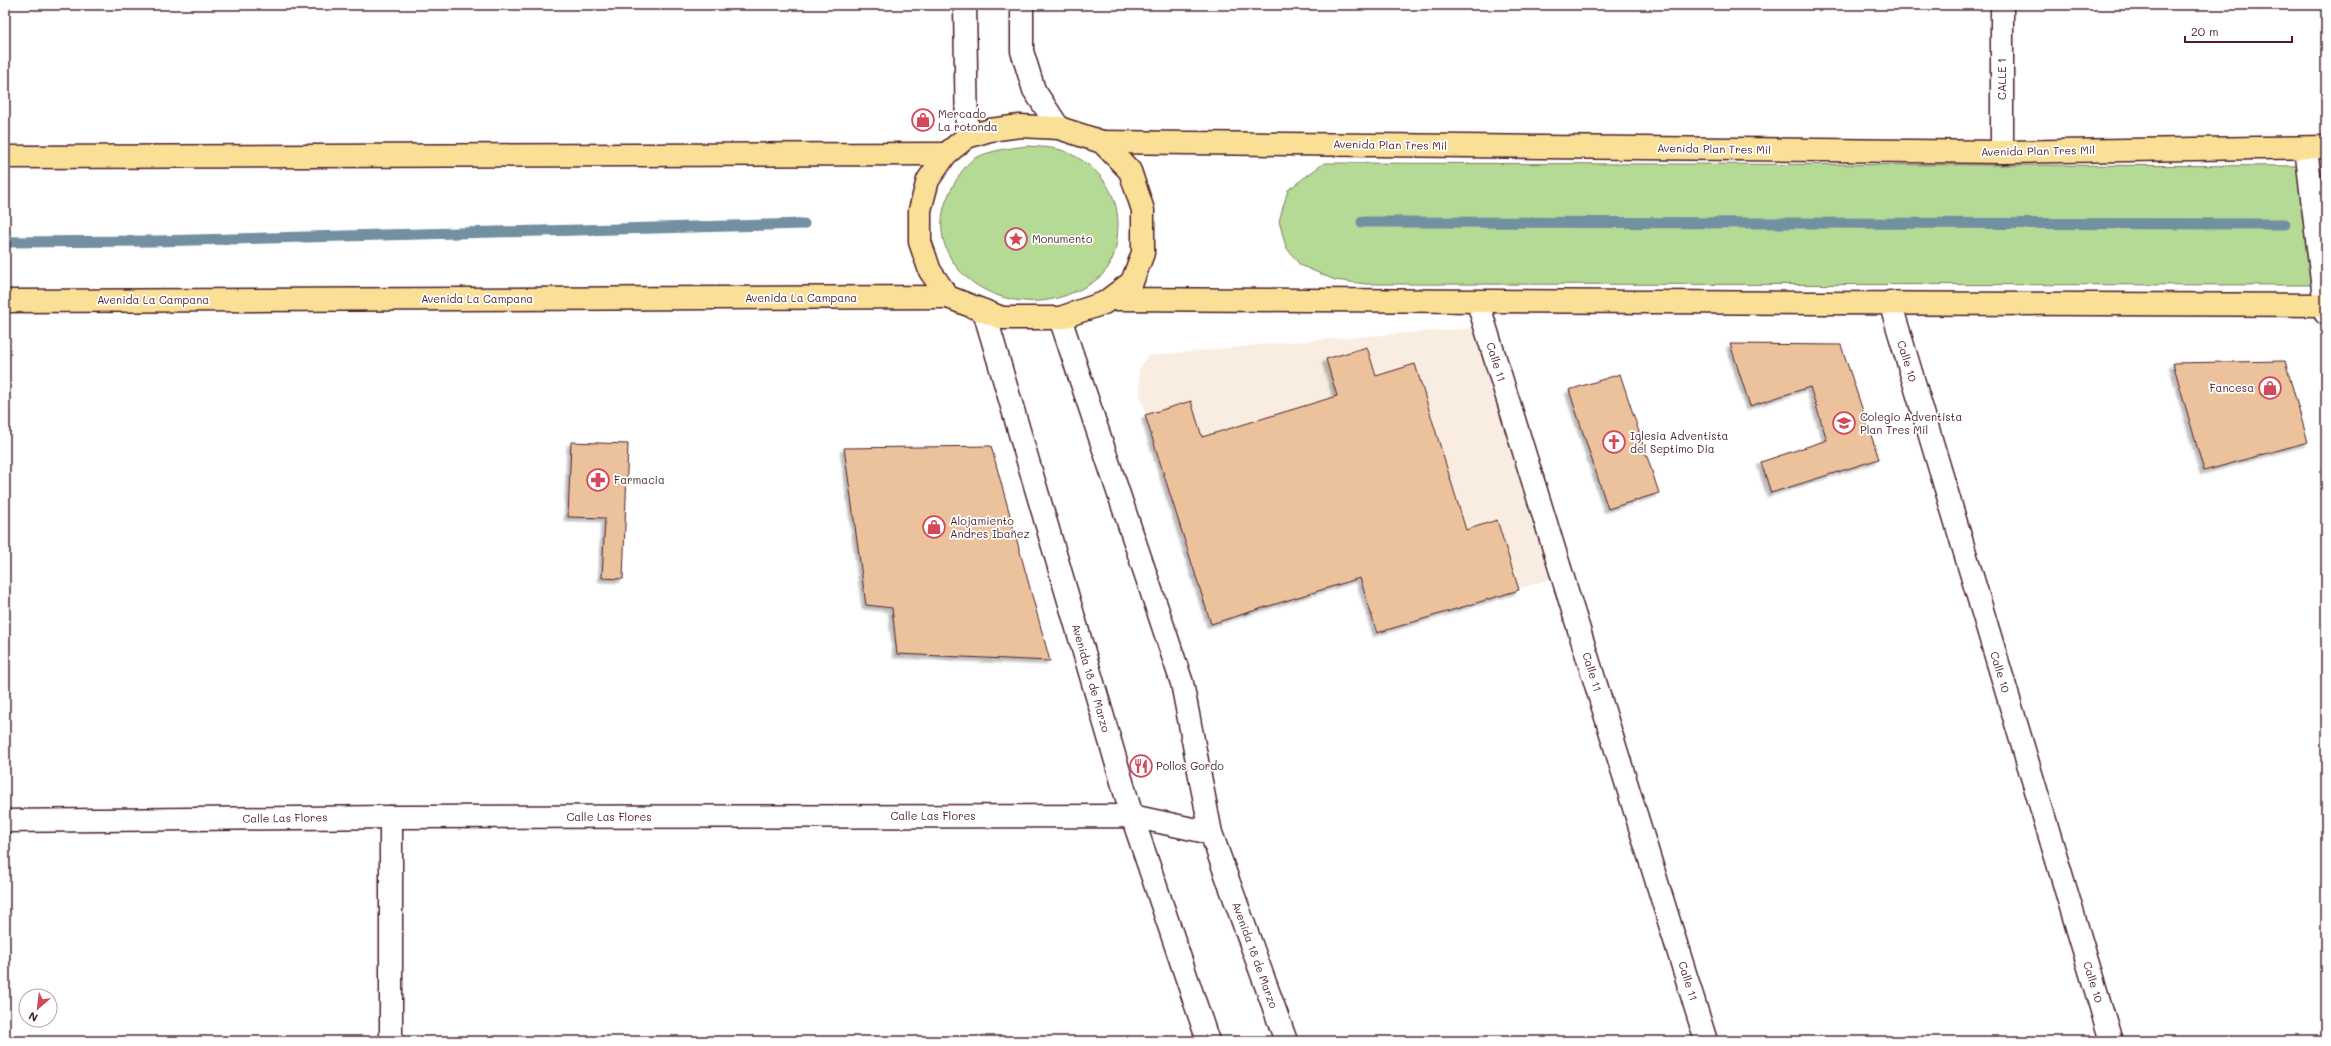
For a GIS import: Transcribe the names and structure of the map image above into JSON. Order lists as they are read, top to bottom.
{
  "streets": {
    "main road": ["Avenida Plan Tres Mil", "Avenida La Campana"],
    "street": [
      "CALLE 1",
      "Calle 10",
      "Calle 11",
      "Avenida 18 de Marzo",
      "Calle Las Flores"
    ]
  },
  "crossings": [
    ["CALLE 1", "Avenida Plan Tres Mil"],
    ["Avenida 18 de Marzo", "Calle Las Flores"]
  ],
  "places": {
    "shop": ["Mercado La rotonda", "Fancesa", "Alojamiento Andres Ibañez"],
    "place": ["Monumento"],
    "school or university": ["Colegio Adventista Plan Tres Mil"],
    "church": ["Iglesia Adventista del Septimo Dia"],
    "pharmacy": ["Farmacia"],
    "restaurant": ["Pollos Gordo"]
  },
  "scale_bar": "20 m",
  "north": "bottom left"
}
